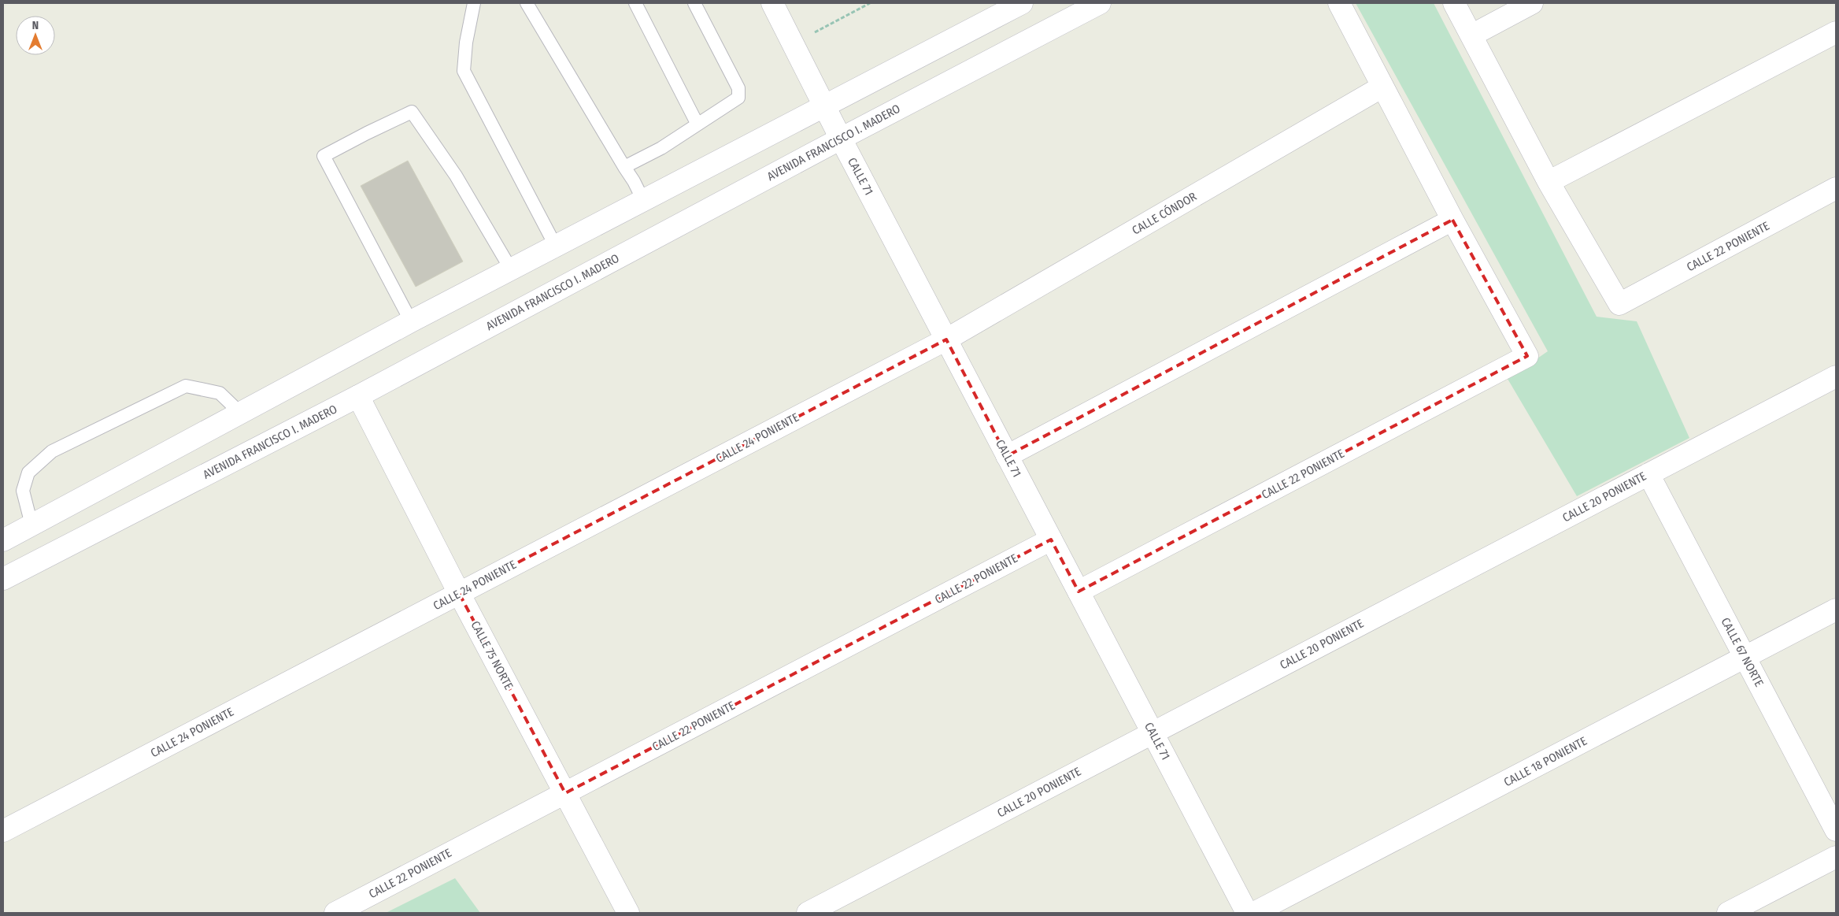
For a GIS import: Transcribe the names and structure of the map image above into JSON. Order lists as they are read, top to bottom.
{
  "streets": {
    "street": [
      "AVENIDA FRANCISCO I. MADERO",
      "CALLE 71",
      "CALLE CÓNDOR",
      "CALLE 22 PONIENTE",
      "CALLE 24 PONIENTE",
      "CALLE 20 PONIENTE",
      "CALLE 67 NORTE",
      "CALLE 75 NORTE",
      "CALLE 18 PONIENTE"
    ]
  },
  "crossings": [
    ["AVENIDA FRANCISCO I. MADERO", "CALLE 71"],
    ["AVENIDA FRANCISCO I. MADERO", "CALLE 75 NORTE"],
    ["CALLE 71", "CALLE CÓNDOR"],
    ["CALLE 71", "CALLE 22 PONIENTE"],
    ["CALLE 71", "CALLE 24 PONIENTE"],
    ["CALLE 71", "CALLE 20 PONIENTE"],
    ["CALLE CÓNDOR", "CALLE 24 PONIENTE"],
    ["CALLE 22 PONIENTE", "CALLE 75 NORTE"],
    ["CALLE 24 PONIENTE", "CALLE 75 NORTE"],
    ["CALLE 20 PONIENTE", "CALLE 67 NORTE"],
    ["CALLE 67 NORTE", "CALLE 18 PONIENTE"]
  ],
  "north": "top"
}
